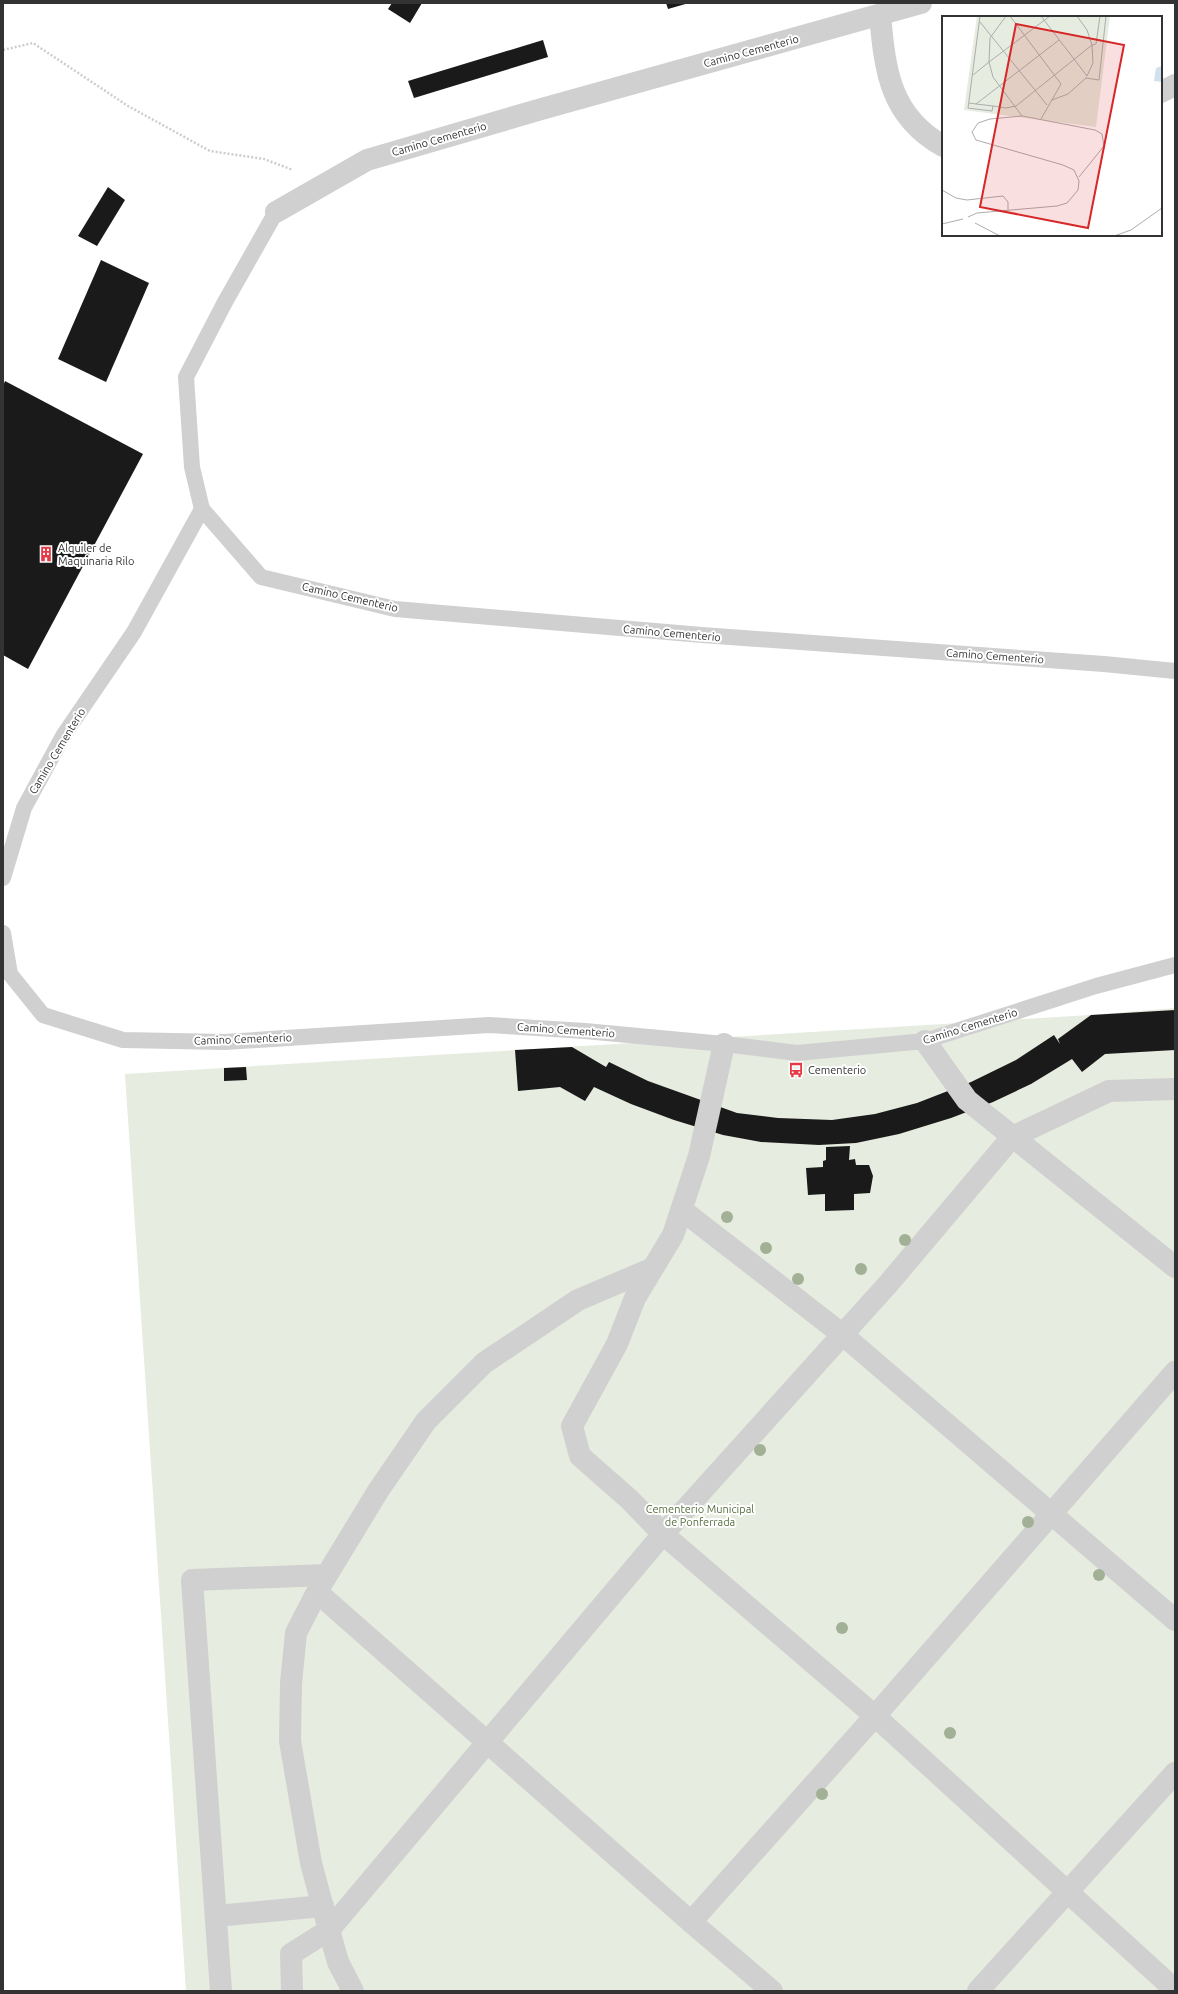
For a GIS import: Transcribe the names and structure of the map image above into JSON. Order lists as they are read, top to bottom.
{
  "streets": {
    "street": ["Camino Cementerio"]
  },
  "parks": ["Cementerio Municipal de Ponferrada"],
  "places": {
    "building": ["Alquiler de Maquinaria Rilo"],
    "bus stop": ["Cementerio"]
  }
}
